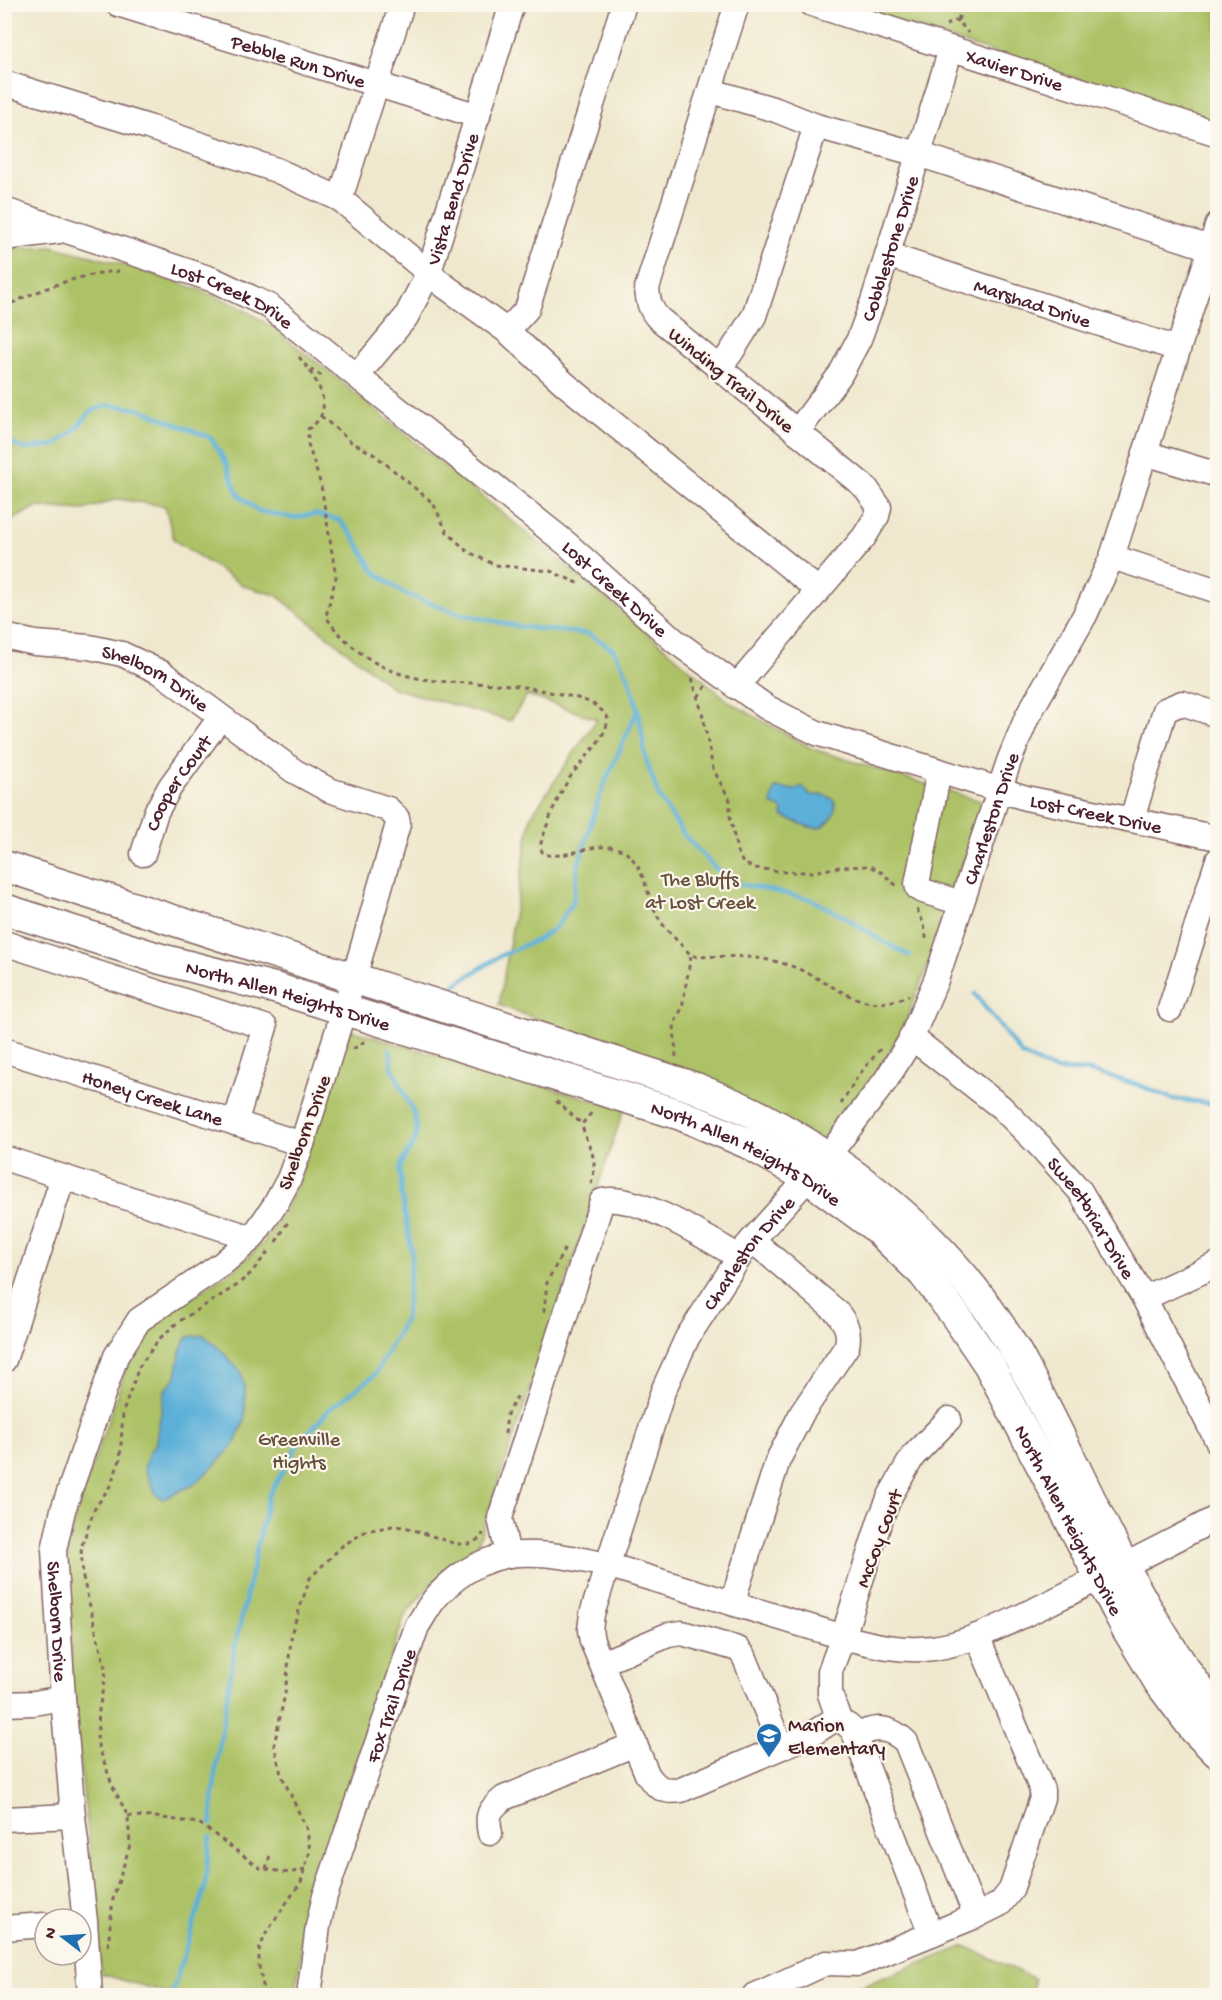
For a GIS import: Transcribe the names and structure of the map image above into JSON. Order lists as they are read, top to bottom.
{
  "streets": {
    "main road": ["North Allen Heights Drive"],
    "street": [
      "Pebble Run Drive",
      "Xavier Drive",
      "Vista Bend Drive",
      "Cobblestone Drive",
      "Lost Creek Drive",
      "Marshad Drive",
      "Winding Trail Drive",
      "Shelborn Drive",
      "Cooper Court",
      "Charleston Drive",
      "Honey Creek Lane",
      "Sweetbriar Drive",
      "McCoy Court",
      "Fox Trail Drive"
    ]
  },
  "crossings": [
    ["Pebble Run Drive", "Vista Bend Drive"],
    ["Xavier Drive", "Cobblestone Drive"],
    ["Vista Bend Drive", "Lost Creek Drive"],
    ["Cobblestone Drive", "Marshad Drive"],
    ["Cobblestone Drive", "Winding Trail Drive"],
    ["Lost Creek Drive", "Winding Trail Drive"],
    ["Lost Creek Drive", "Charleston Drive"],
    ["Marshad Drive", "Charleston Drive"],
    ["Shelborn Drive", "Cooper Court"],
    ["Shelborn Drive", "North Allen Heights Drive"],
    ["Shelborn Drive", "Honey Creek Lane"],
    ["Charleston Drive", "North Allen Heights Drive"],
    ["Charleston Drive", "Sweetbriar Drive"],
    ["Charleston Drive", "McCoy Court"],
    ["Charleston Drive", "Fox Trail Drive"]
  ],
  "parks": ["The Bluffs at Lost Creek", "Greenville Hights"],
  "places": {
    "school or university": ["Marion Elementary"]
  },
  "north": "left"
}
